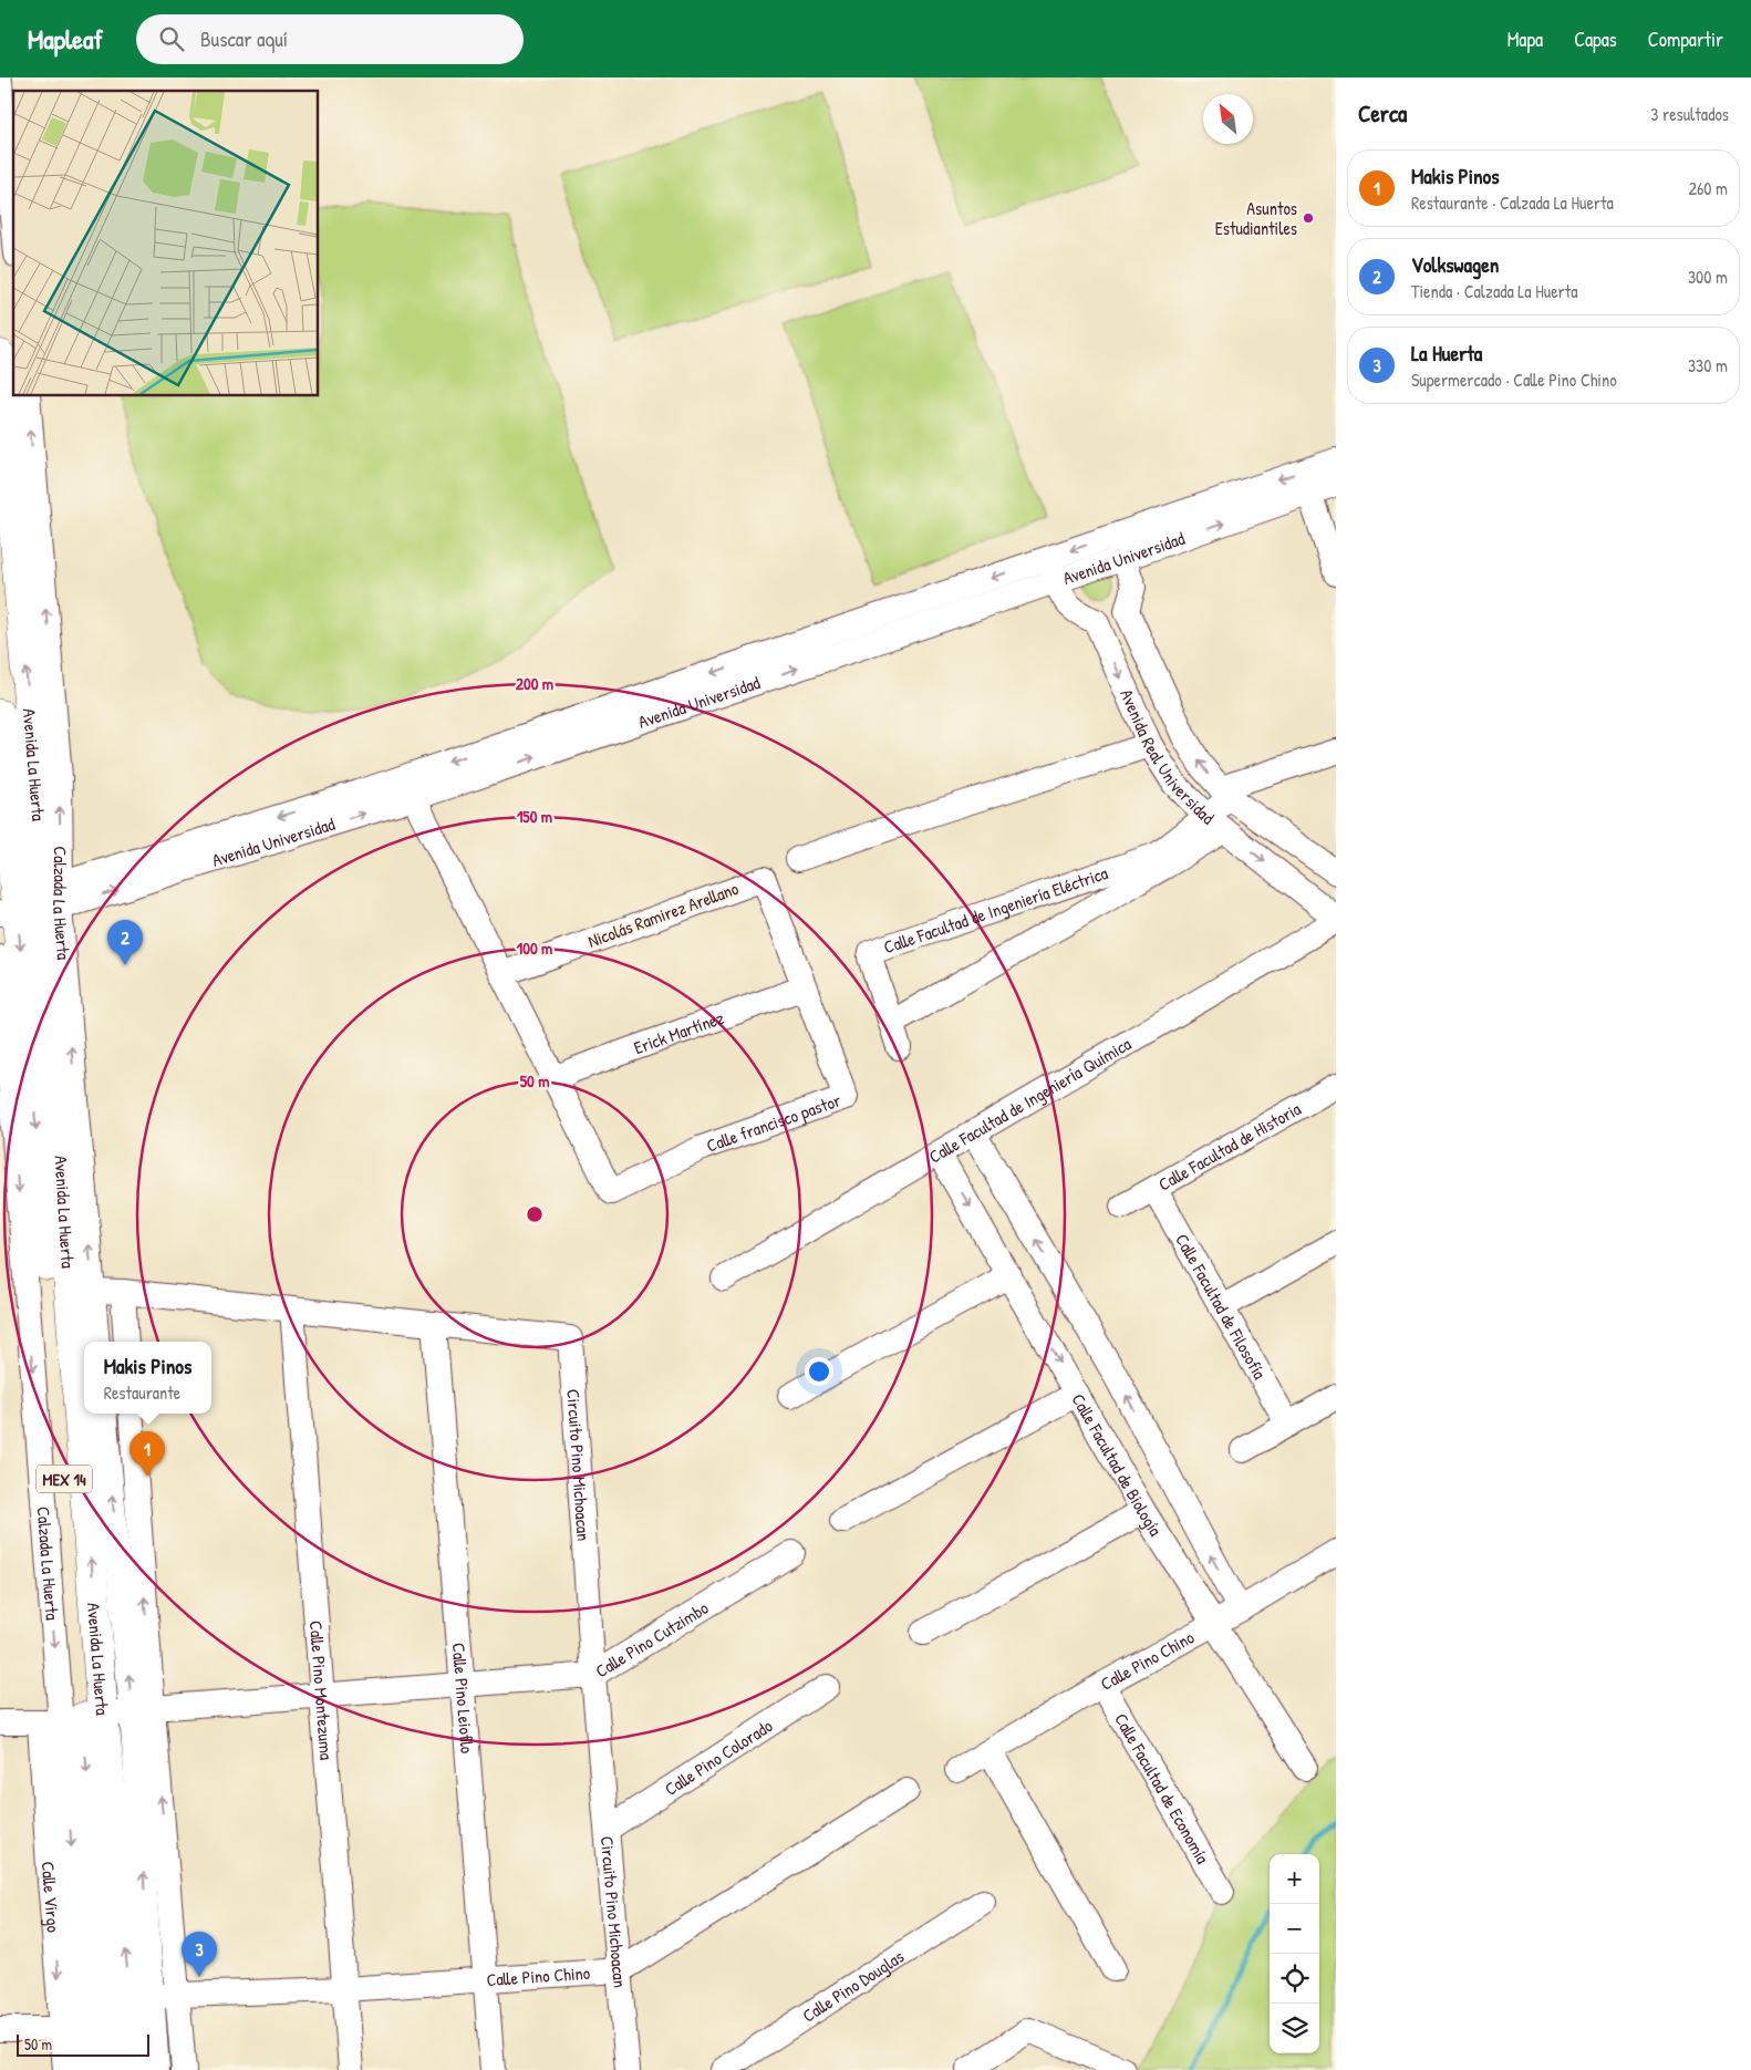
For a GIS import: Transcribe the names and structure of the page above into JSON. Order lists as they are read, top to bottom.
{
  "streets": {
    "main road": ["Avenida La Huerta", "MEX 14"],
    "street": [
      "Avenida Universidad",
      "Avenida Real Universidad",
      "Calzada La Huerta",
      "Calle Facultad de Ingeniería Eléctrica",
      "Nicolás Ramirez Arellano",
      "Erick Martínez",
      "Calle Facultad de Ingenierίa Quίmica",
      "Calle francisco pastor",
      "Calle Facultad de Historia",
      "Calle Facultad de Filosofía",
      "Calle Facultad de Biología",
      "Circuito Pino Michoacan",
      "Calle Pino Cutzimbo",
      "Calle Pino Chino",
      "Calle Pino Montezuma",
      "Calle Pino Leiofilo",
      "Calle Pino Colorado",
      "Calle Facultad de Economía",
      "Calle Virgo",
      "Calle Pino Douglas"
    ]
  },
  "crossings": [
    ["Avenida Universidad", "Avenida Real Universidad"],
    ["Avenida Universidad", "Avenida La Huerta"],
    ["Avenida Universidad", "Calzada La Huerta"],
    ["Avenida Real Universidad", "Calle Facultad de Ingeniería Eléctrica"],
    ["Avenida Real Universidad", "Calle Facultad de Ingenierίa Quίmica"],
    ["Avenida La Huerta", "Calzada La Huerta"],
    ["Avenida La Huerta", "Circuito Pino Michoacan"],
    ["Avenida La Huerta", "Calle Pino Cutzimbo"],
    ["Avenida La Huerta", "Calle Pino Chino"],
    ["Avenida La Huerta", "Calle Virgo"],
    ["Calzada La Huerta", "Calle Pino Cutzimbo"],
    ["Calzada La Huerta", "Calle Pino Chino"],
    ["Calzada La Huerta", "Calle Virgo"],
    ["Nicolás Ramirez Arellano", "Calle francisco pastor"],
    ["Erick Martínez", "Calle francisco pastor"],
    ["Calle Facultad de Ingenierίa Quίmica", "Calle Facultad de Biología"],
    ["Calle Facultad de Historia", "Calle Facultad de Filosofía"],
    ["Calle Facultad de Biología", "Calle Pino Chino"],
    ["Circuito Pino Michoacan", "Calle Pino Cutzimbo"],
    ["Circuito Pino Michoacan", "Calle Pino Chino"],
    ["Circuito Pino Michoacan", "Calle Pino Montezuma"],
    ["Circuito Pino Michoacan", "Calle Pino Leiofilo"],
    ["Circuito Pino Michoacan", "Calle Pino Colorado"],
    ["Calle Pino Cutzimbo", "Calle Pino Montezuma"],
    ["Calle Pino Cutzimbo", "Calle Pino Leiofilo"],
    ["Calle Pino Cutzimbo", "Calle Virgo"],
    ["Calle Pino Chino", "Calle Pino Montezuma"],
    ["Calle Pino Chino", "Calle Pino Leiofilo"],
    ["Calle Pino Chino", "Calle Facultad de Economía"]
  ],
  "one_way": ["Calle Virgo"],
  "places": ["Asuntos Estudiantiles"],
  "scale_bar": "50 m",
  "north": "top left",
  "page": {
    "header": "Mapleaf",
    "search": "Buscar aquí",
    "nav": ["Mapa", "Capas", "Compartir"],
    "heading": ["Cerca", "3 resultados"],
    "list": [
      {
        "mark": "1",
        "name": "Makis Pinos",
        "note": "Restaurante · Calzada La Huerta",
        "value": "260 m"
      },
      {
        "mark": "2",
        "name": "Volkswagen",
        "note": "Tienda · Calzada La Huerta",
        "value": "300 m"
      },
      {
        "mark": "3",
        "name": "La Huerta",
        "note": "Supermercado · Calle Pino Chino",
        "value": "330 m"
      }
    ],
    "pins": ["2", "1", "3"],
    "popup": ["Makis Pinos", "Restaurante"],
    "map_buttons": ["+", "−"],
    "scale": "50 m"
  },
  "rings": [
    "200 m",
    "150 m",
    "100 m",
    "50 m"
  ]
}
